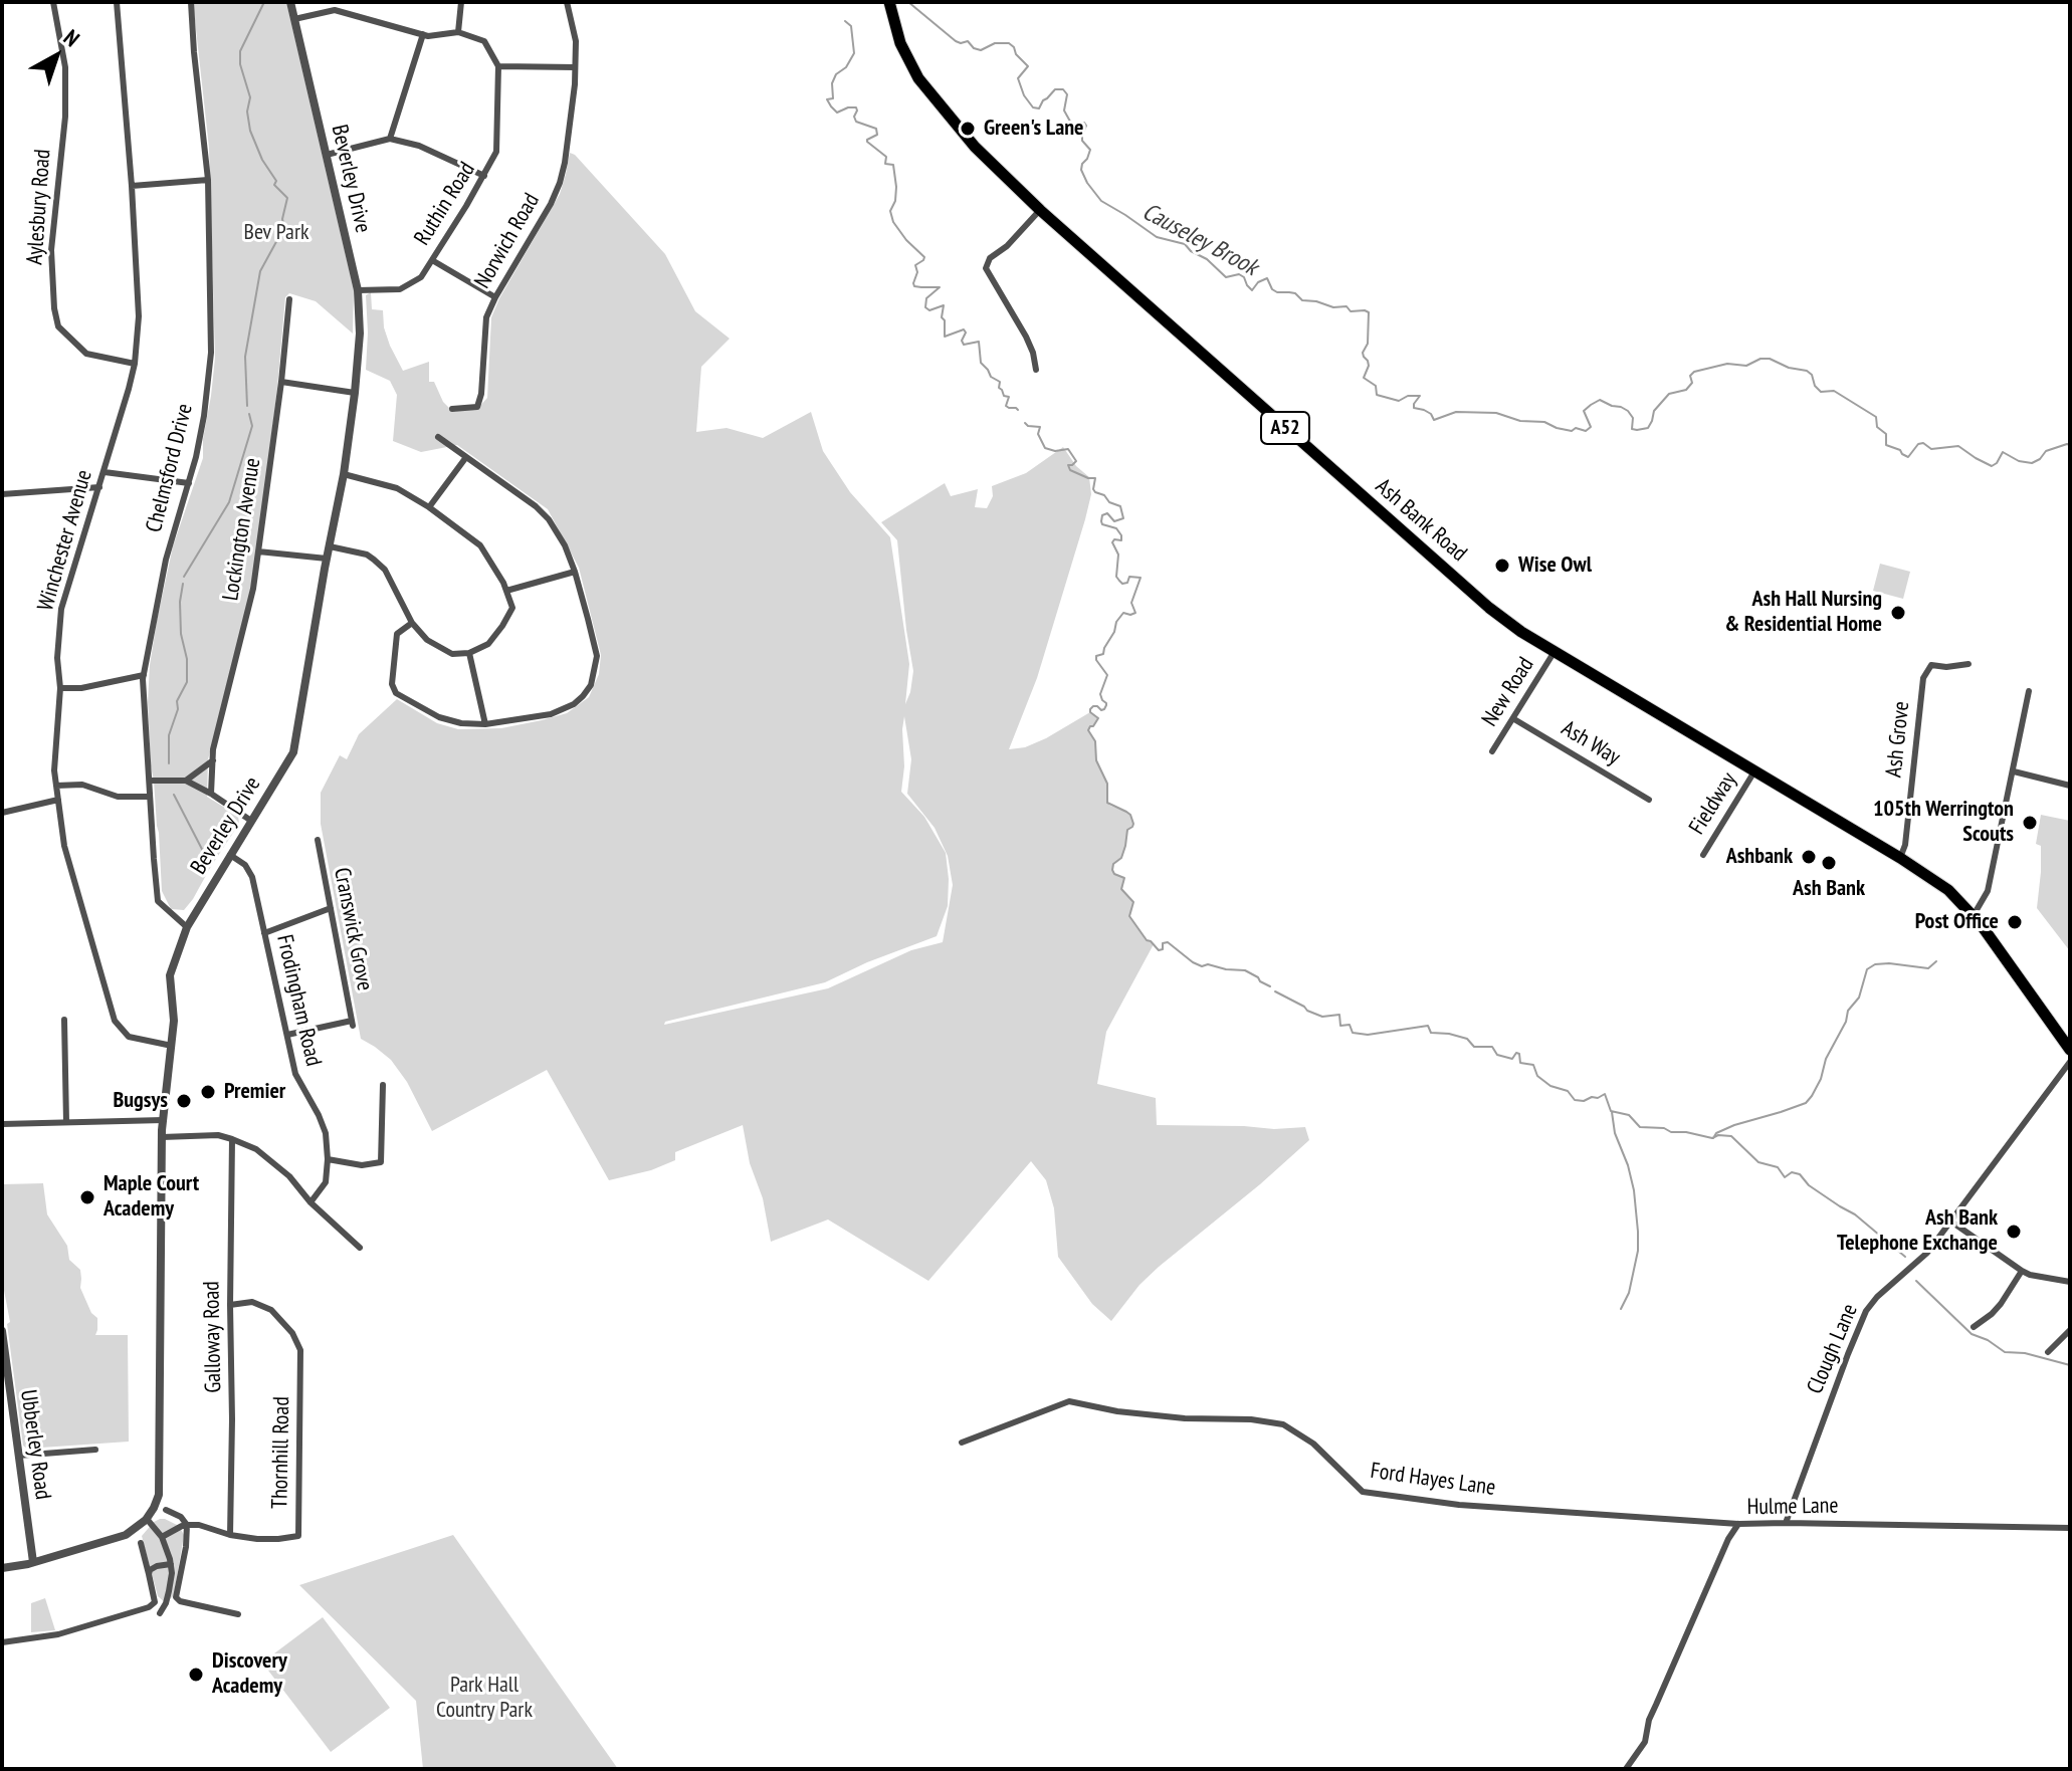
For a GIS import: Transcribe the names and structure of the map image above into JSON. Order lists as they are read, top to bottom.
{
  "streets": {
    "highway": ["A52", "Ash Bank Road"],
    "street": [
      "Beverley Drive",
      "Ruthin Road",
      "Aylesbury Road",
      "Norwich Road",
      "Chelmsford Drive",
      "Lockington Avenue",
      "Winchester Avenue",
      "New Road",
      "Ash Grove",
      "Ash Way",
      "Fieldway",
      "Cranswick Grove",
      "Frodingham Road",
      "Galloway Road",
      "Clough Lane",
      "Ubberley Road",
      "Thornhill Road",
      "Ford Hayes Lane",
      "Hulme Lane"
    ]
  },
  "crossings": [
    ["Beverley Drive", "Ruthin Road"],
    ["Beverley Drive", "Chelmsford Drive"],
    ["Beverley Drive", "Winchester Avenue"],
    ["Beverley Drive", "Frodingham Road"],
    ["Aylesbury Road", "Winchester Avenue"],
    ["Ash Bank Road", "New Road"],
    ["Ash Bank Road", "Ash Grove"],
    ["Ash Bank Road", "Fieldway"],
    ["New Road", "Ash Way"],
    ["Cranswick Grove", "Frodingham Road"],
    ["Galloway Road", "Thornhill Road"],
    ["Clough Lane", "Hulme Lane"],
    ["Ford Hayes Lane", "Hulme Lane"]
  ],
  "water": ["Causeley Brook"],
  "parks": ["Bev Park", "Park Hall Country Park"],
  "places": [
    "Green's Lane",
    "Wise Owl",
    "Ash Hall Nursing & Residential Home",
    "105th Werrington Scouts",
    "Ashbank",
    "Ash Bank",
    "Post Office",
    "Premier",
    "Bugsys",
    "Maple Court Academy",
    "Ash Bank Telephone Exchange",
    "Discovery Academy"
  ],
  "north": "top right"
}
